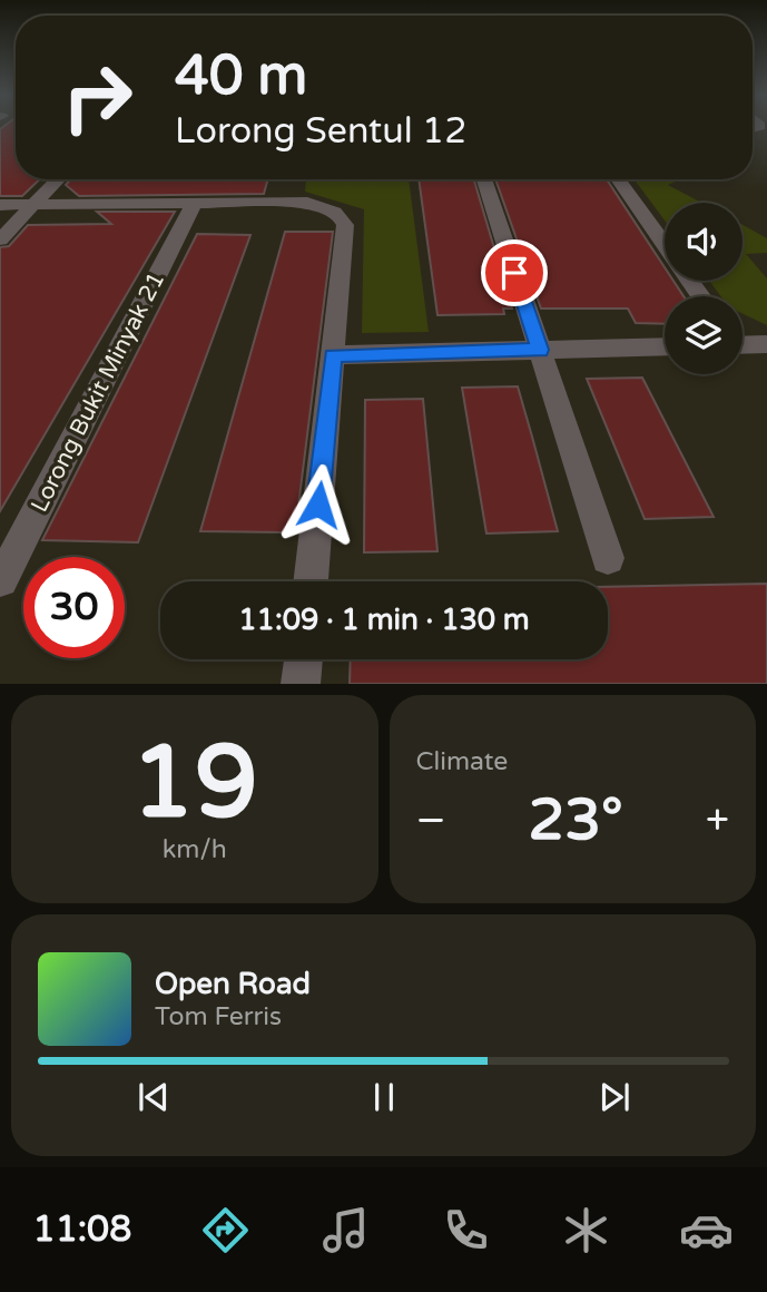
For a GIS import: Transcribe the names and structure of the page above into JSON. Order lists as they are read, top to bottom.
{
  "streets": {
    "street": ["Lorong Bukit Minyak 21"]
  },
  "page": {
    "turn": ["40 m", "Lorong Sentul 12"],
    "limit": "30",
    "trip": "11:09 · 1 min · 130 m",
    "tile": [
      ["19", "km/h"],
      "Climate"
    ],
    "heat": ["−", "23°", "+"],
    "song": ["Open Road", "Tom Ferris"],
    "tabs": "11:08"
  }
}
